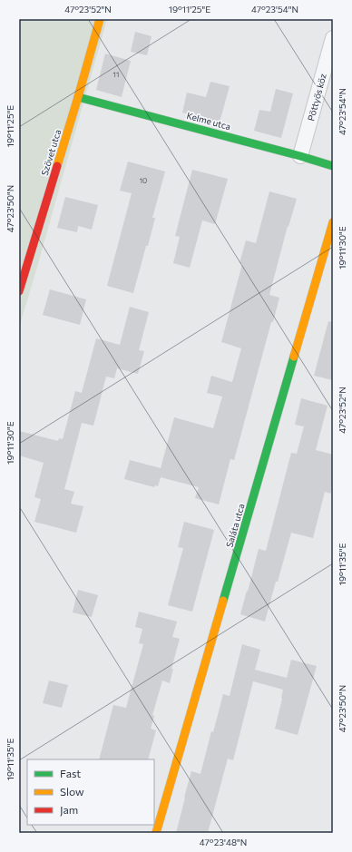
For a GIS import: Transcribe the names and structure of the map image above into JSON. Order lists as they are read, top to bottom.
{
  "streets": {
    "street": [
      "Pöttyös köz",
      "Kelme utca",
      "Szövet utca",
      "Saláta utca"
    ]
  },
  "crossings": [
    ["Pöttyös köz", "Kelme utca"],
    ["Kelme utca", "Szövet utca"]
  ],
  "house_numbers": ["11", "10"],
  "legend": ["Fast", "Slow", "Jam"],
  "coordinates": [
    "47°23'52\"N",
    "19°11'25\"E",
    "47°23'54\"N",
    "47°23'50\"N",
    "19°11'30\"E",
    "19°11'35\"E",
    "47°23'48\"N"
  ]
}
